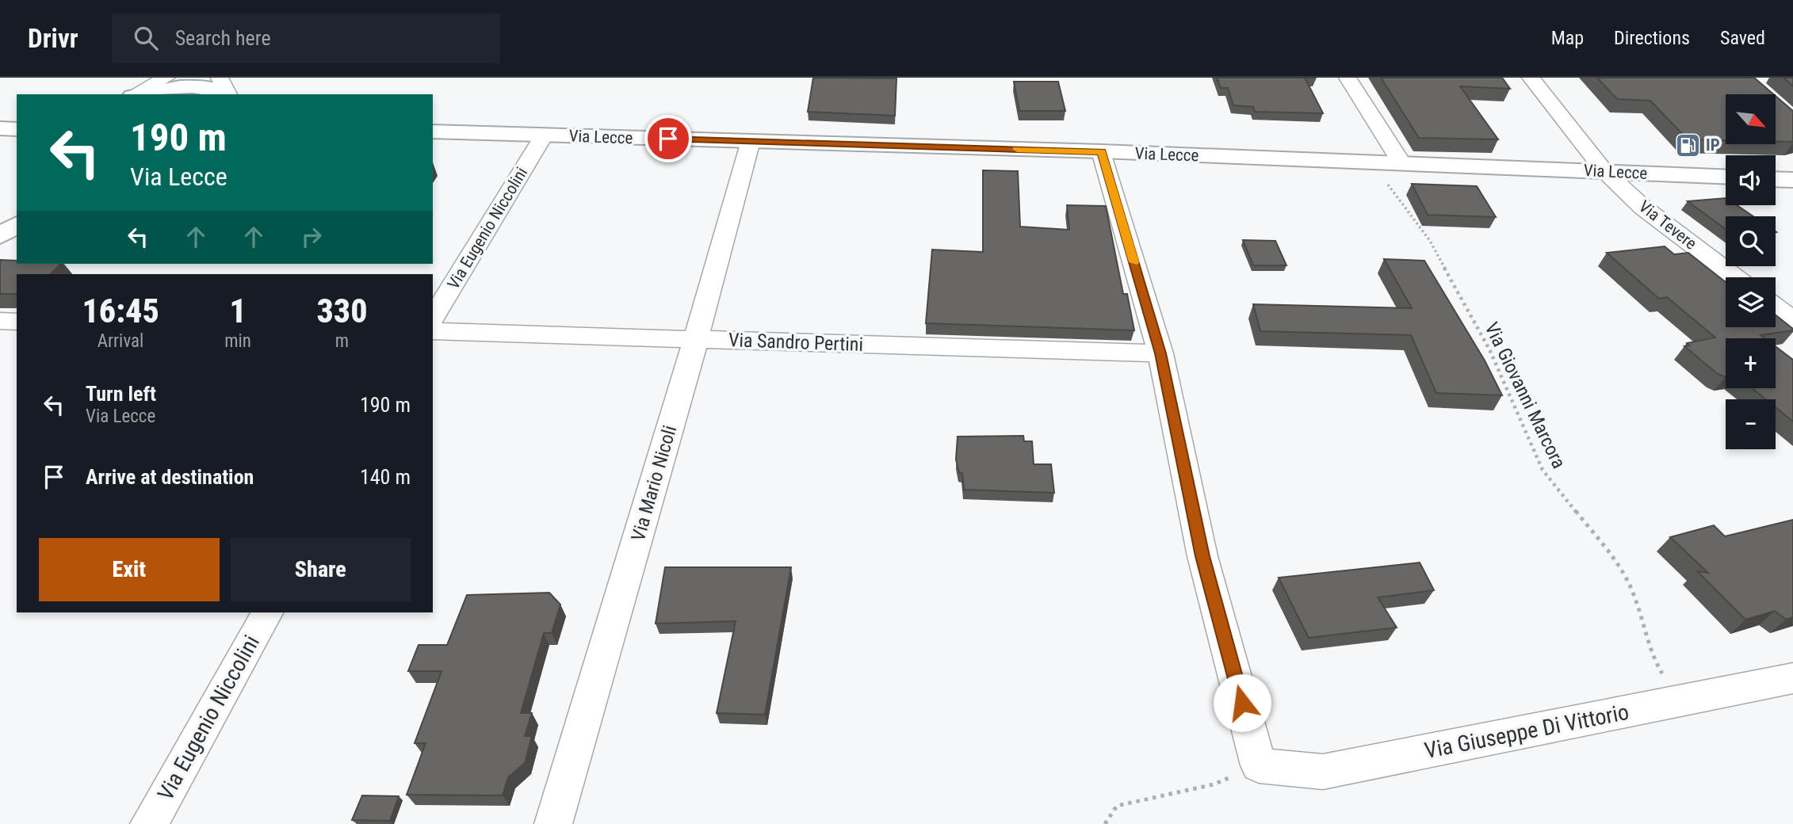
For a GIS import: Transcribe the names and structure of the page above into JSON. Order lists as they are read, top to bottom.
{
  "streets": {
    "street": [
      "Via Lecce",
      "Via Tevere",
      "Via Eugenio Niccolini",
      "Via Sandro Pertini",
      "Via Mario Nicoli",
      "Via Giuseppe Di Vittorio"
    ],
    "path": ["Via Giovanni Marcora"]
  },
  "crossings": [
    ["Via Lecce", "Via Tevere"],
    ["Via Lecce", "Via Eugenio Niccolini"],
    ["Via Lecce", "Via Giovanni Marcora"],
    ["Via Lecce", "Via Mario Nicoli"],
    ["Via Sandro Pertini", "Via Mario Nicoli"],
    ["Via Giovanni Marcora", "Via Giuseppe Di Vittorio"]
  ],
  "places": {
    "fuel station": ["IP"]
  },
  "north": "bottom right",
  "page": {
    "header": "Drivr",
    "search": "Search here",
    "nav": ["Map", "Directions", "Saved"],
    "map_buttons": ["+", "−"],
    "turn": ["190 m", "Via Lecce"],
    "eta": [
      "16:45",
      "Arrival",
      "1",
      "min",
      "330",
      "m"
    ],
    "list": [
      {
        "name": "Turn left",
        "note": "Via Lecce",
        "value": "190 m"
      },
      {
        "name": "Arrive at destination",
        "value": "140 m"
      }
    ],
    "buttons": ["Exit", "Share"]
  }
}
